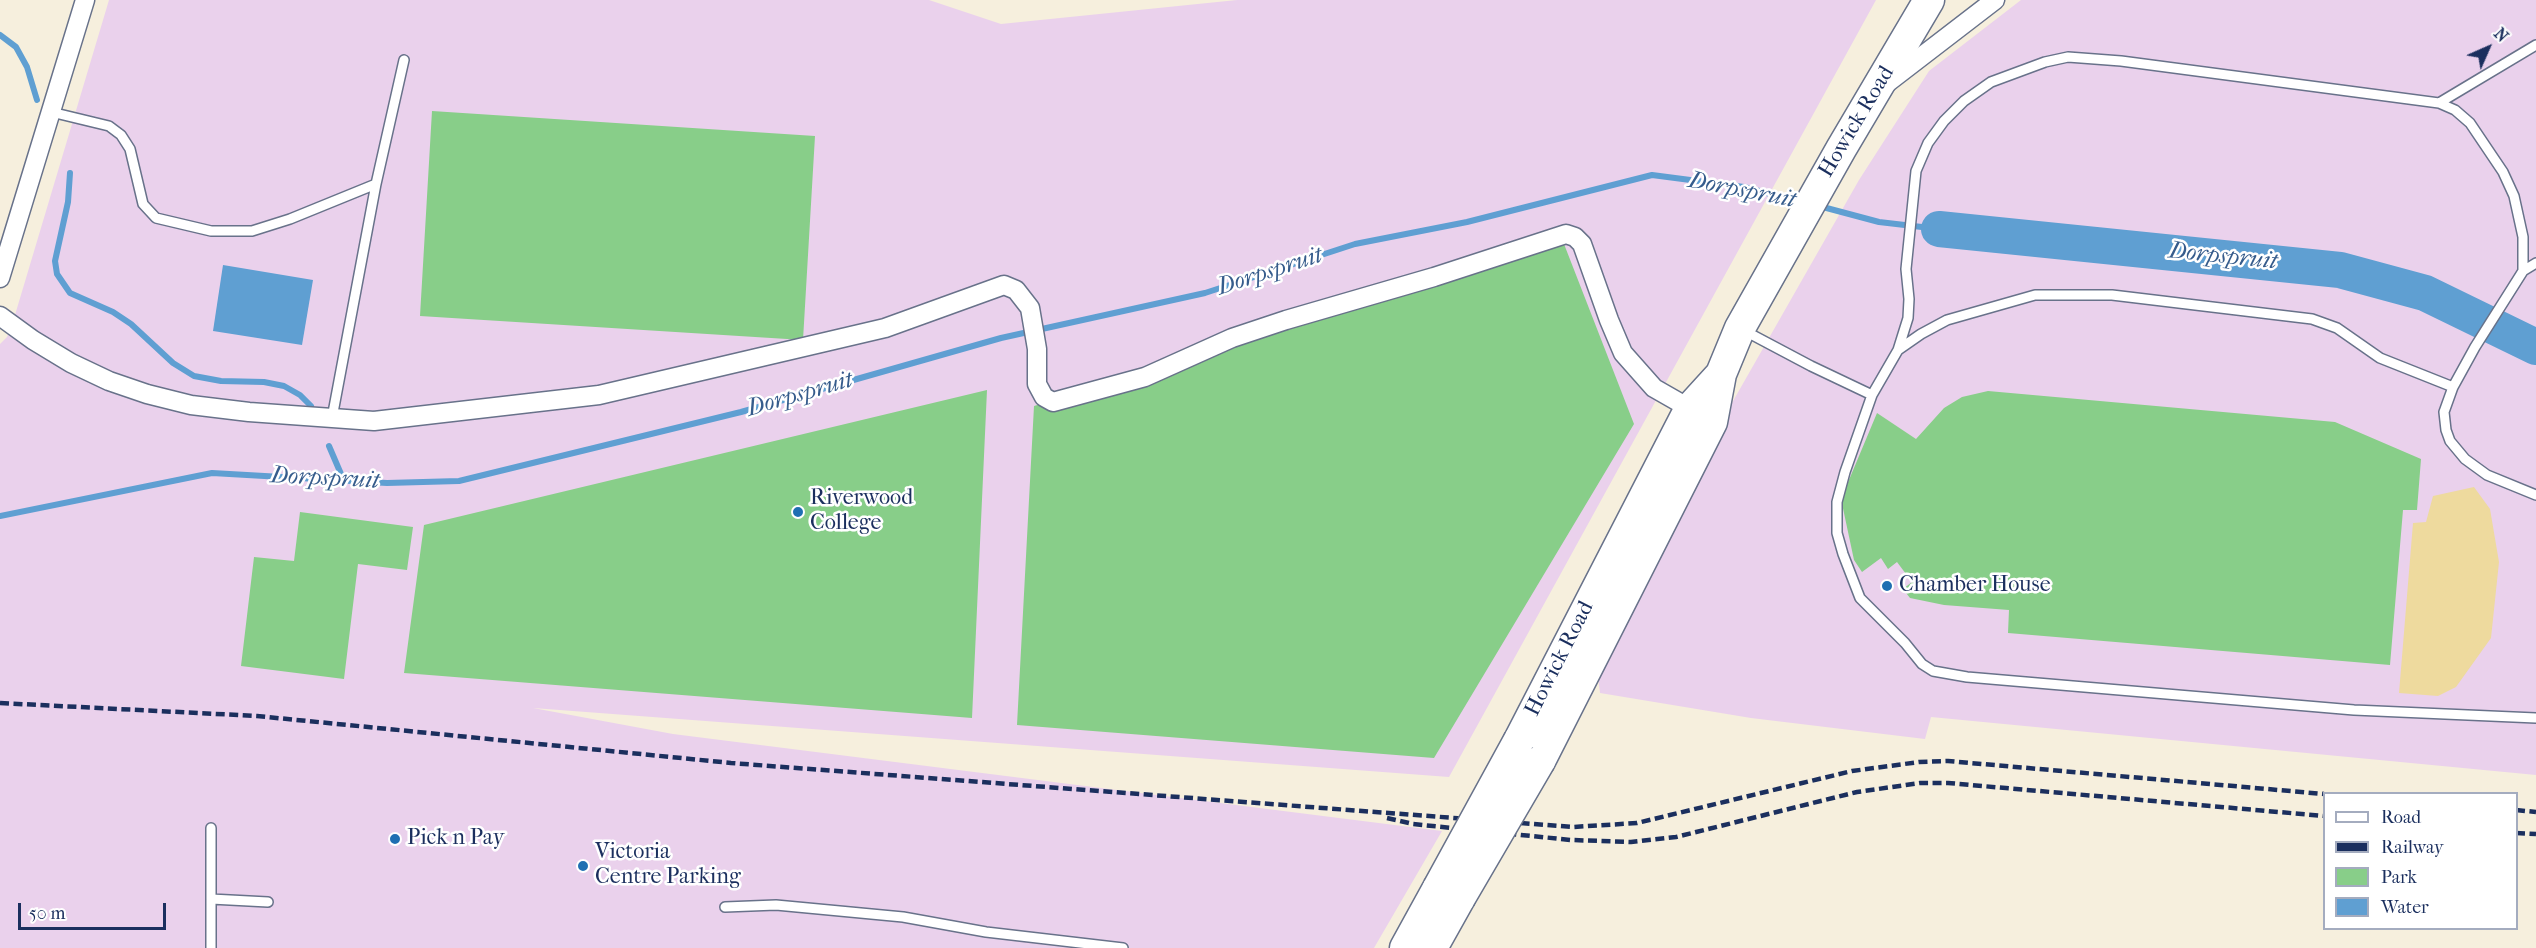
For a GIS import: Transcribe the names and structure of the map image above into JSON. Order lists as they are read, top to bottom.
{
  "streets": {
    "main road": ["Howick Road"]
  },
  "water": ["Dorpspruit"],
  "places": [
    "Riverwood College",
    "Chamber House",
    "Pick n Pay",
    "Victoria Centre Parking"
  ],
  "legend": [
    "Road",
    "Railway",
    "Park",
    "Water"
  ],
  "scale_bar": "50 m",
  "north": "top right"
}
